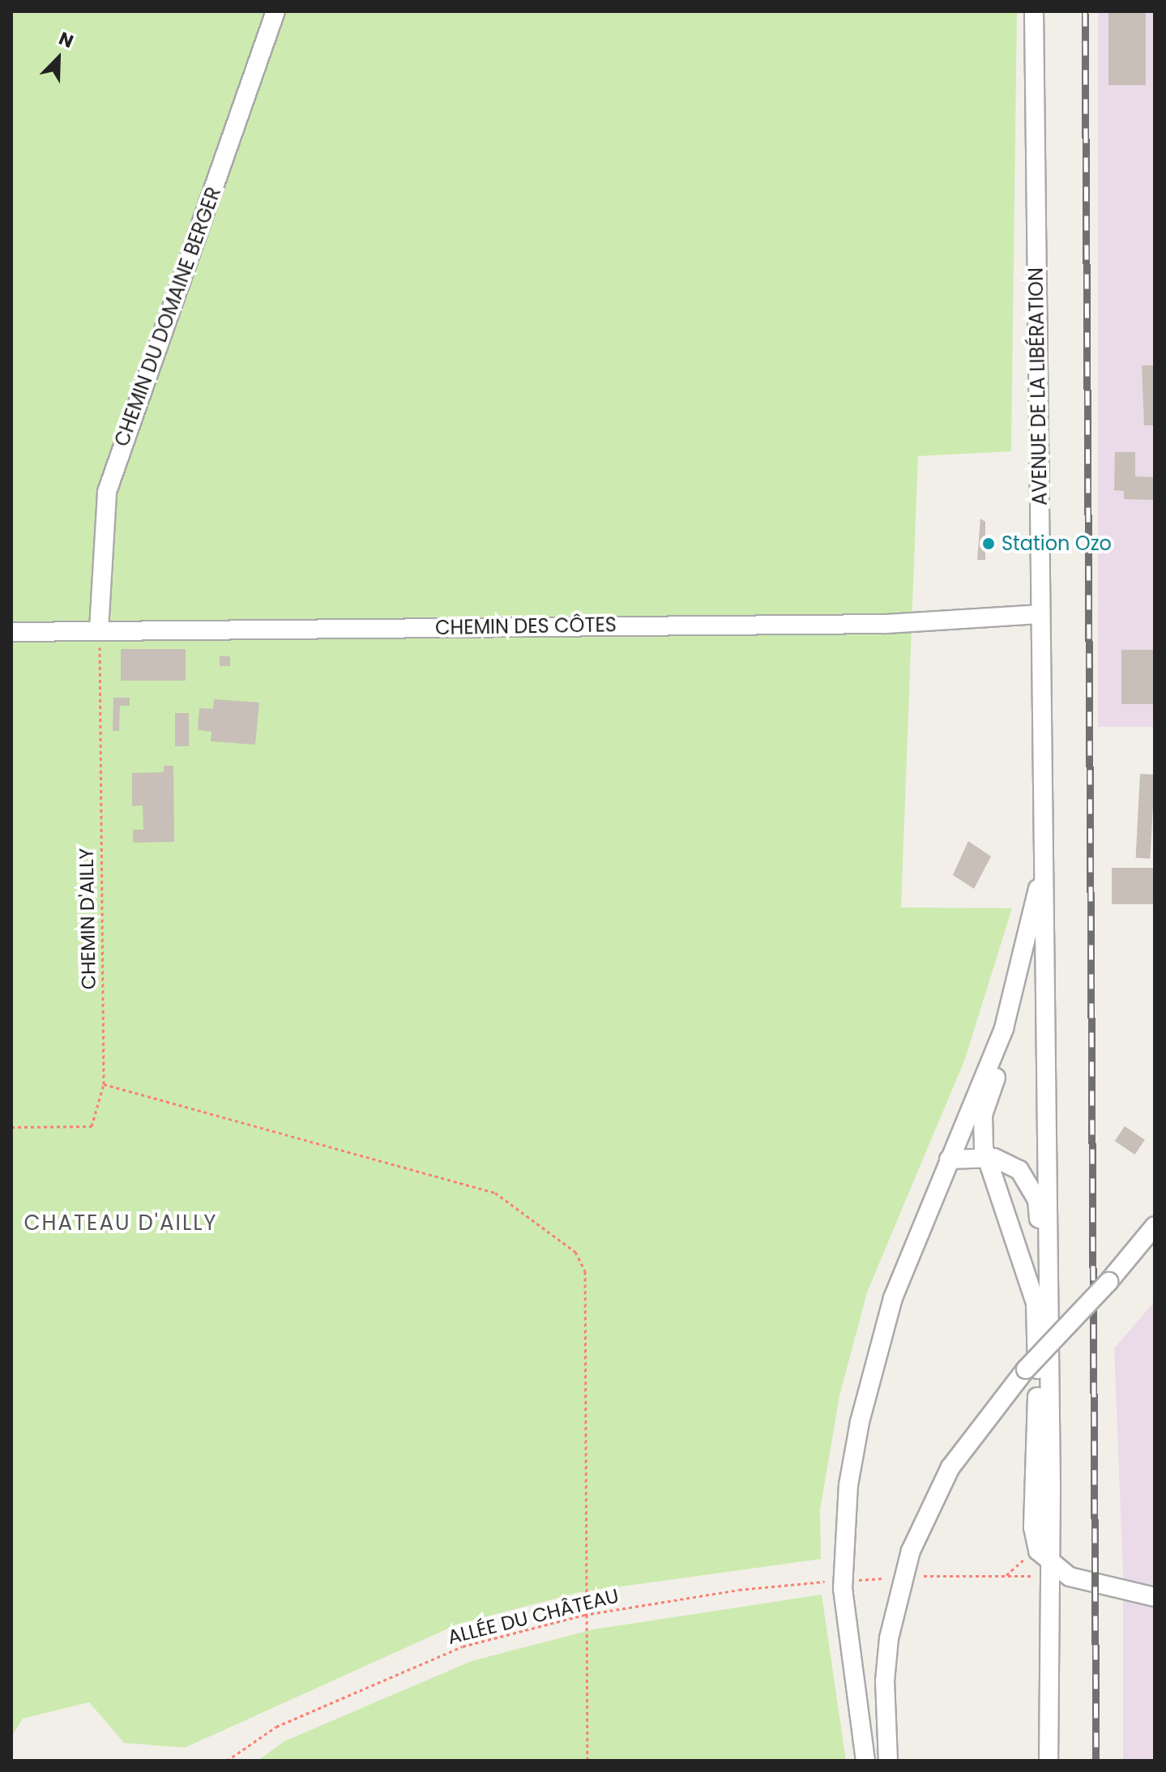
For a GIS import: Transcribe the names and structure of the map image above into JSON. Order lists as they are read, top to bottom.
{
  "streets": {
    "street": ["CHEMIN DU DOMAINE BERGER", "AVENUE DE LA LIBÉRATION", "CHEMIN DES CÔTES"],
    "path": ["CHEMIN D'AILLY", "ALLÉE DU CHÂTEAU"]
  },
  "crossings": [
    ["CHEMIN DU DOMAINE BERGER", "CHEMIN DES CÔTES"],
    ["CHEMIN DU DOMAINE BERGER", "CHEMIN D'AILLY"],
    ["AVENUE DE LA LIBÉRATION", "CHEMIN DES CÔTES"],
    ["CHEMIN DES CÔTES", "CHEMIN D'AILLY"]
  ],
  "districts": ["CHATEAU D'AILLY"],
  "places": ["Station Ozo"],
  "north": "top right"
}
